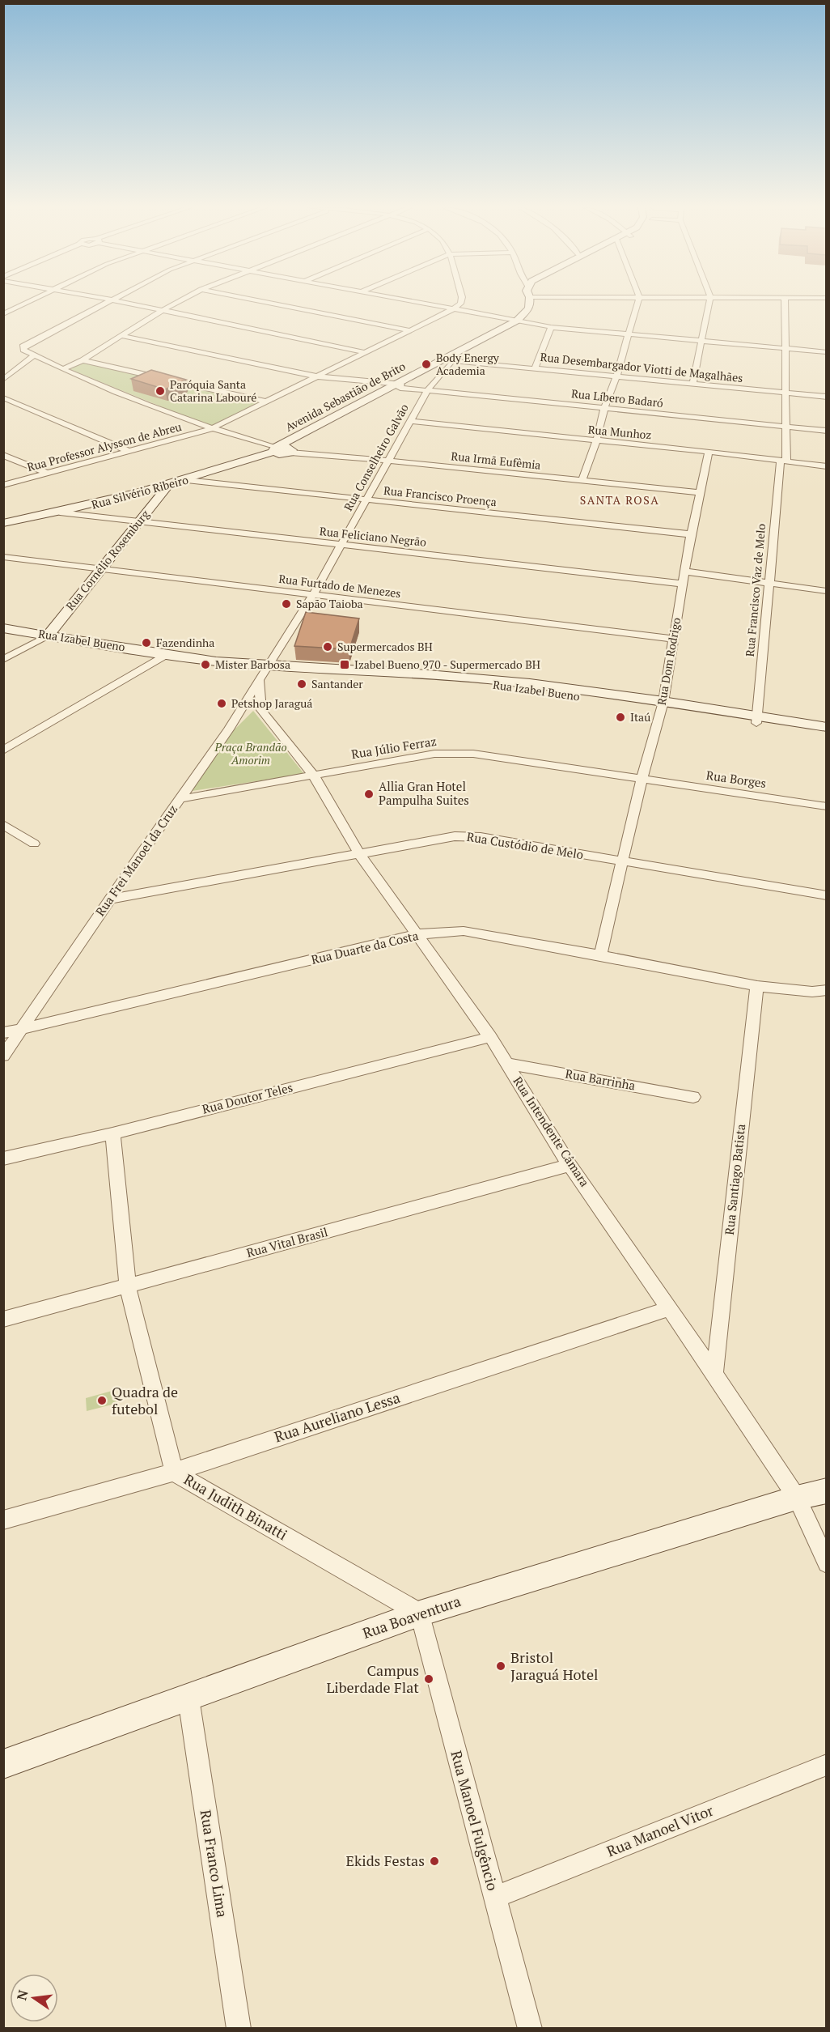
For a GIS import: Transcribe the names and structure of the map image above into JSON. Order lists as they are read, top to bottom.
{
  "streets": {
    "street": [
      "Rua Desembargador Viotti de Magalhães",
      "Avenida Sebastião de Brito",
      "Rua Líbero Badaró",
      "Rua Munhoz",
      "Rua Professor Alysson de Abreu",
      "Rua Conselheiro Galvão",
      "Rua Irmã Eufêmia",
      "Rua Silvério Ribeiro",
      "Rua Francisco Proença",
      "Rua Feliciano Negrão",
      "Rua Cornélio Rosemburg",
      "Rua Furtado de Menezes",
      "Rua Francisco Vaz de Melo",
      "Rua Izabel Bueno",
      "Rua Dom Rodrigo",
      "Rua Júlio Ferraz",
      "Rua Borges",
      "Rua Custódio de Melo",
      "Rua Frei Manoel da Cruz",
      "Rua Duarte da Costa",
      "Rua Barrinha",
      "Rua Doutor Teles",
      "Rua Intendente Câmara",
      "Rua Santiago Batista",
      "Rua Vital Brasil",
      "Rua Aureliano Lessa",
      "Rua Judith Binatti",
      "Rua Boaventura",
      "Rua Manoel Fulgêncio",
      "Rua Manoel Vitor",
      "Rua Franco Lima"
    ]
  },
  "crossings": [
    ["Rua Desembargador Viotti de Magalhães", "Avenida Sebastião de Brito"],
    ["Rua Desembargador Viotti de Magalhães", "Rua Conselheiro Galvão"],
    ["Rua Desembargador Viotti de Magalhães", "Rua Francisco Vaz de Melo"],
    ["Avenida Sebastião de Brito", "Rua Líbero Badaró"],
    ["Avenida Sebastião de Brito", "Rua Conselheiro Galvão"],
    ["Avenida Sebastião de Brito", "Rua Irmã Eufêmia"],
    ["Avenida Sebastião de Brito", "Rua Silvério Ribeiro"],
    ["Rua Líbero Badaró", "Rua Professor Alysson de Abreu"],
    ["Rua Líbero Badaró", "Rua Conselheiro Galvão"],
    ["Rua Líbero Badaró", "Rua Francisco Vaz de Melo"],
    ["Rua Munhoz", "Rua Conselheiro Galvão"],
    ["Rua Munhoz", "Rua Francisco Vaz de Melo"],
    ["Rua Munhoz", "Rua Dom Rodrigo"],
    ["Rua Conselheiro Galvão", "Rua Irmã Eufêmia"],
    ["Rua Conselheiro Galvão", "Rua Francisco Proença"],
    ["Rua Conselheiro Galvão", "Rua Feliciano Negrão"],
    ["Rua Conselheiro Galvão", "Rua Furtado de Menezes"],
    ["Rua Conselheiro Galvão", "Rua Izabel Bueno"],
    ["Rua Conselheiro Galvão", "Rua Frei Manoel da Cruz"],
    ["Rua Irmã Eufêmia", "Rua Dom Rodrigo"],
    ["Rua Silvério Ribeiro", "Rua Francisco Proença"],
    ["Rua Silvério Ribeiro", "Rua Feliciano Negrão"],
    ["Rua Silvério Ribeiro", "Rua Cornélio Rosemburg"],
    ["Rua Francisco Proença", "Rua Dom Rodrigo"],
    ["Rua Feliciano Negrão", "Rua Cornélio Rosemburg"],
    ["Rua Feliciano Negrão", "Rua Dom Rodrigo"],
    ["Rua Cornélio Rosemburg", "Rua Furtado de Menezes"],
    ["Rua Cornélio Rosemburg", "Rua Izabel Bueno"],
    ["Rua Furtado de Menezes", "Rua Dom Rodrigo"],
    ["Rua Francisco Vaz de Melo", "Rua Izabel Bueno"],
    ["Rua Izabel Bueno", "Rua Dom Rodrigo"],
    ["Rua Izabel Bueno", "Rua Frei Manoel da Cruz"],
    ["Rua Dom Rodrigo", "Rua Júlio Ferraz"],
    ["Rua Dom Rodrigo", "Rua Borges"],
    ["Rua Dom Rodrigo", "Rua Custódio de Melo"],
    ["Rua Dom Rodrigo", "Rua Duarte da Costa"],
    ["Rua Júlio Ferraz", "Rua Borges"],
    ["Rua Júlio Ferraz", "Rua Frei Manoel da Cruz"],
    ["Rua Júlio Ferraz", "Rua Intendente Câmara"],
    ["Rua Custódio de Melo", "Rua Frei Manoel da Cruz"],
    ["Rua Custódio de Melo", "Rua Intendente Câmara"],
    ["Rua Frei Manoel da Cruz", "Rua Duarte da Costa"],
    ["Rua Duarte da Costa", "Rua Intendente Câmara"],
    ["Rua Duarte da Costa", "Rua Santiago Batista"],
    ["Rua Barrinha", "Rua Intendente Câmara"],
    ["Rua Doutor Teles", "Rua Intendente Câmara"],
    ["Rua Doutor Teles", "Rua Judith Binatti"],
    ["Rua Intendente Câmara", "Rua Santiago Batista"],
    ["Rua Intendente Câmara", "Rua Vital Brasil"],
    ["Rua Intendente Câmara", "Rua Aureliano Lessa"],
    ["Rua Intendente Câmara", "Rua Boaventura"],
    ["Rua Vital Brasil", "Rua Judith Binatti"],
    ["Rua Aureliano Lessa", "Rua Judith Binatti"],
    ["Rua Judith Binatti", "Rua Boaventura"],
    ["Rua Judith Binatti", "Rua Manoel Fulgêncio"],
    ["Rua Boaventura", "Rua Manoel Fulgêncio"],
    ["Rua Boaventura", "Rua Franco Lima"],
    ["Rua Manoel Fulgêncio", "Rua Manoel Vitor"]
  ],
  "districts": ["SANTA ROSA"],
  "parks": ["Praça Brandão Amorim"],
  "places": {
    "other": [
      "Body Energy Academia",
      "Paróquia Santa Catarina Labouré",
      "Sapão Taioba",
      "Fazendinha",
      "Supermercados BH",
      "Mister Barbosa",
      "Santander",
      "Petshop Jaraguá",
      "Itaú",
      "Allia Gran Hotel Pampulha Suites",
      "Quadra de futebol",
      "Bristol Jaraguá Hotel",
      "Campus Liberdade Flat",
      "Ekids Festas"
    ],
    "transit": ["Izabel Bueno 970 - Supermercado BH"]
  },
  "north": "left"
}
